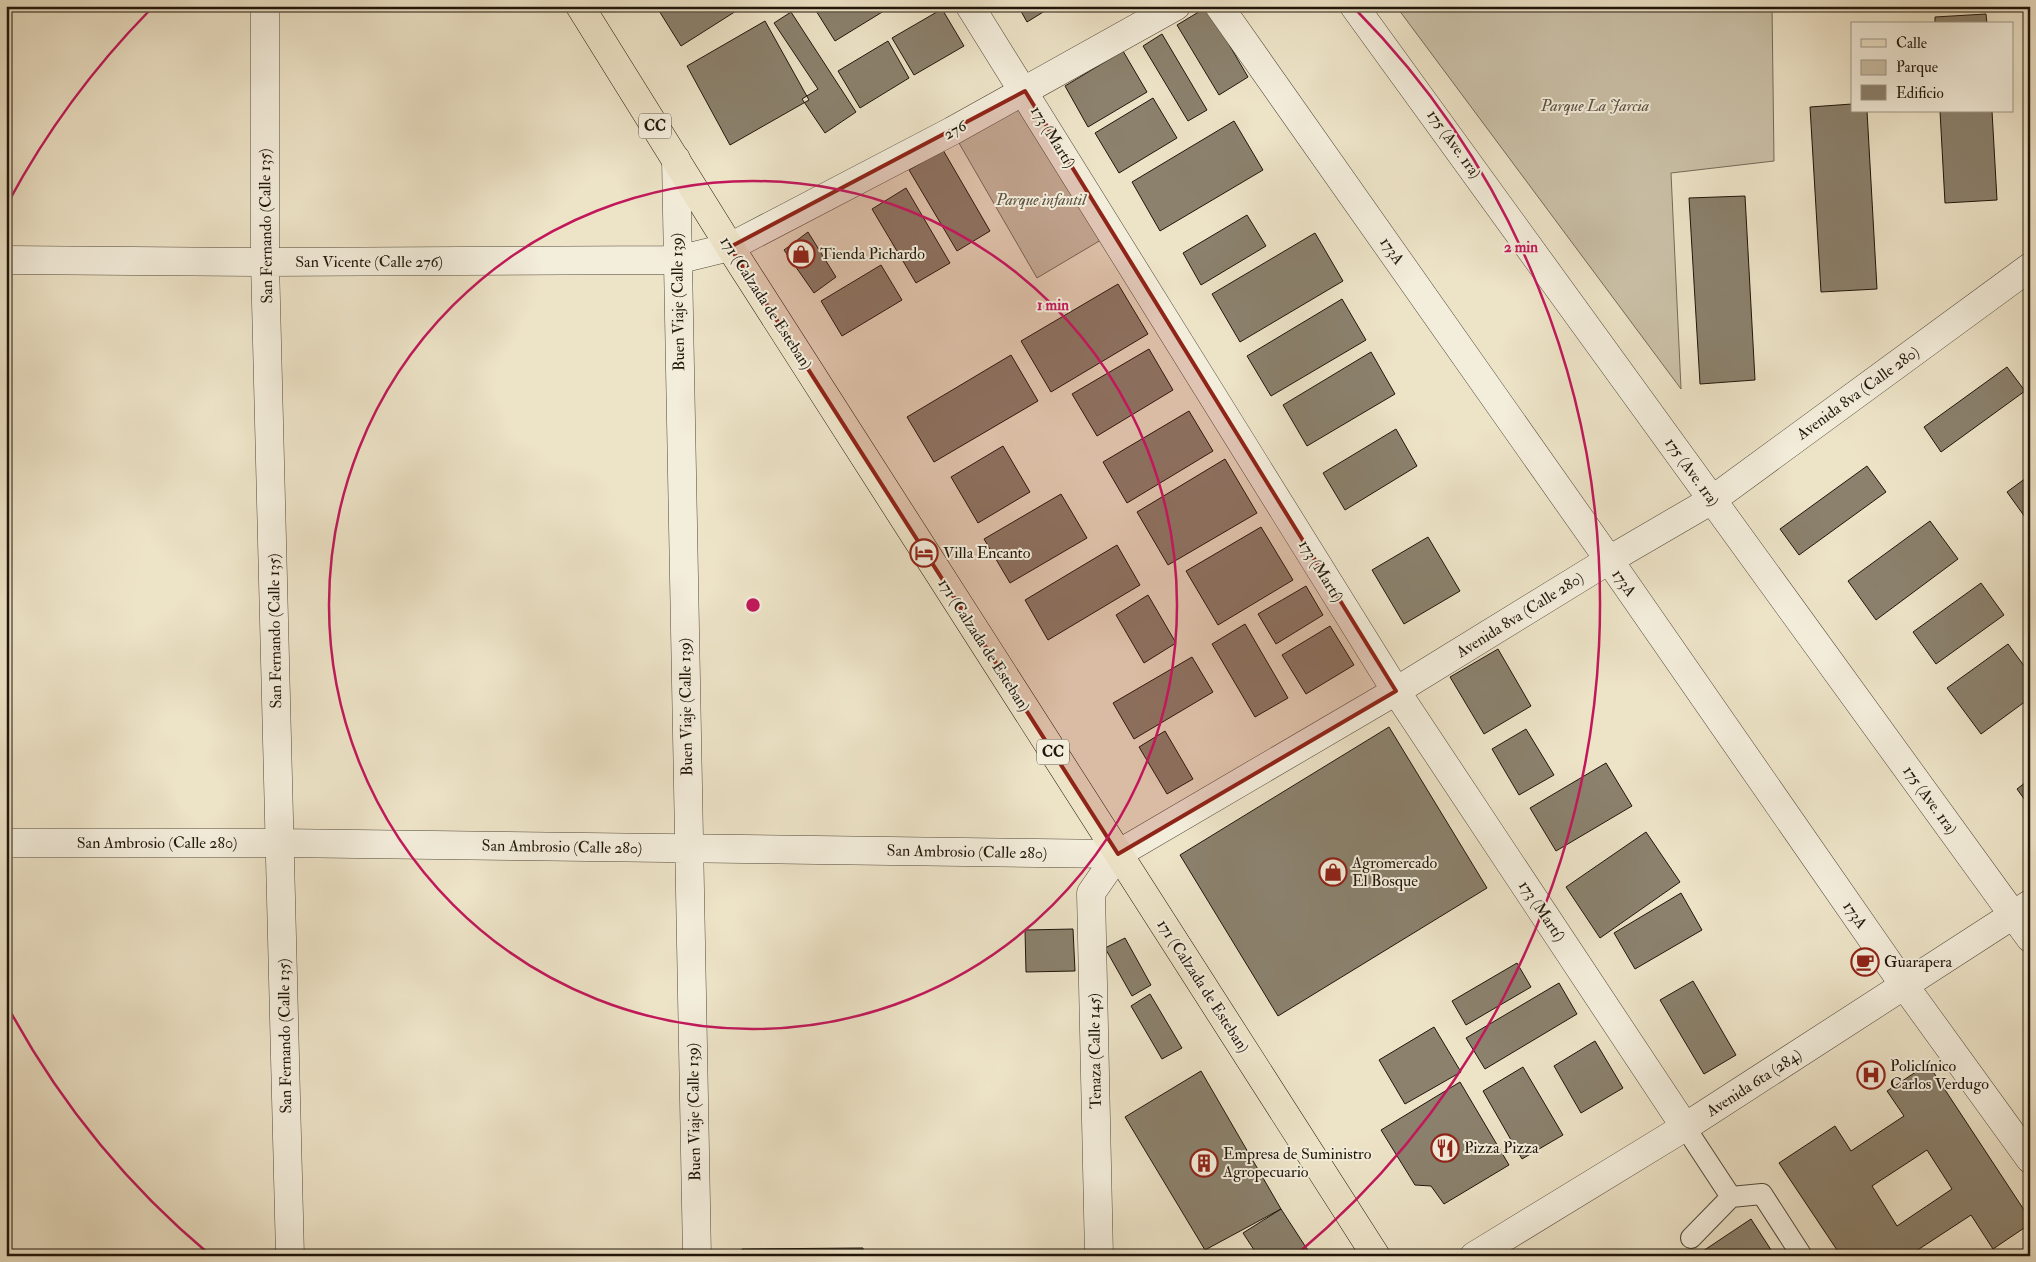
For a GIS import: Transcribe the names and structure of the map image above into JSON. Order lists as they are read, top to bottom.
{
  "streets": {
    "main road": ["CC", "171 (Calzada de Esteban)"],
    "street": [
      "276",
      "173 (Martí)",
      "175 (Ave. 1ra)",
      "San Fernando (Calle 135)",
      "173A",
      "San Vicente (Calle 276)",
      "Buen Viaje (Calle 139)",
      "Avenida 8va (Calle 280)",
      "San Ambrosio (Calle 280)",
      "Tenaza (Calle 145)",
      "Avenida 6ta (284)"
    ]
  },
  "crossings": [
    ["276", "173 (Martí)"],
    ["276", "San Vicente (Calle 276)"],
    ["276", "171 (Calzada de Esteban)"],
    ["173 (Martí)", "Avenida 8va (Calle 280)"],
    ["173 (Martí)", "Avenida 6ta (284)"],
    ["175 (Ave. 1ra)", "Avenida 8va (Calle 280)"],
    ["175 (Ave. 1ra)", "Avenida 6ta (284)"],
    ["San Fernando (Calle 135)", "San Vicente (Calle 276)"],
    ["San Fernando (Calle 135)", "San Ambrosio (Calle 280)"],
    ["173A", "Avenida 8va (Calle 280)"],
    ["173A", "Avenida 6ta (284)"],
    ["San Vicente (Calle 276)", "Buen Viaje (Calle 139)"],
    ["San Vicente (Calle 276)", "171 (Calzada de Esteban)"],
    ["Buen Viaje (Calle 139)", "171 (Calzada de Esteban)"],
    ["Buen Viaje (Calle 139)", "San Ambrosio (Calle 280)"],
    ["171 (Calzada de Esteban)", "Avenida 8va (Calle 280)"],
    ["171 (Calzada de Esteban)", "San Ambrosio (Calle 280)"],
    ["171 (Calzada de Esteban)", "Tenaza (Calle 145)"],
    ["Avenida 8va (Calle 280)", "San Ambrosio (Calle 280)"],
    ["Avenida 8va (Calle 280)", "Tenaza (Calle 145)"],
    ["San Ambrosio (Calle 280)", "Tenaza (Calle 145)"]
  ],
  "parks": ["Parque La Jarcia", "Parque infantil"],
  "places": {
    "shop": ["Tienda Pichardo", "Agromercado El Bosque"],
    "hotel": ["Villa Encanto"],
    "cafe": ["Guarapera"],
    "hospital": ["Policlínico Carlos Verdugo"],
    "restaurant": ["Pizza Pizza"],
    "building": ["Empresa de Suministro Agropecuario"]
  },
  "legend": ["Calle", "Parque", "Edificio"],
  "rings": ["2 min", "1 min"]
}
